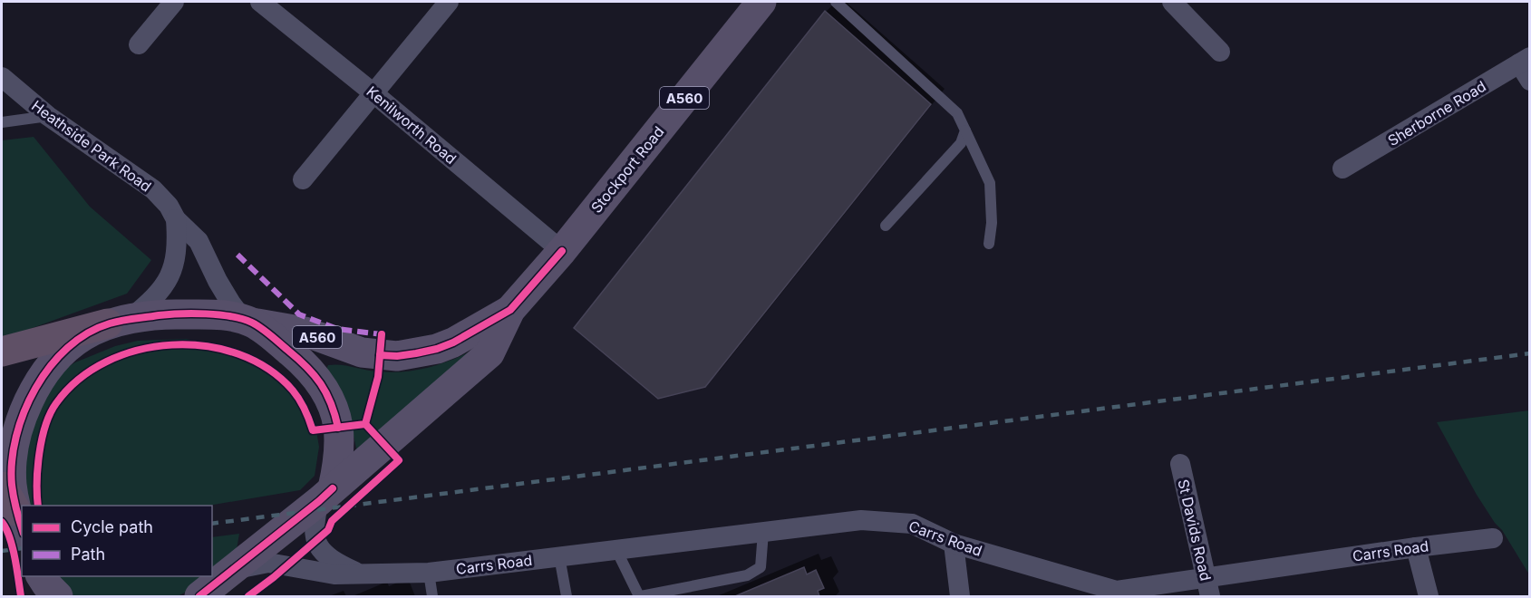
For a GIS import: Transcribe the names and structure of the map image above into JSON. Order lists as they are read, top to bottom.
{
  "streets": {
    "main road": ["A560", "Stockport Road"],
    "street": [
      "Sherborne Road",
      "Kenilworth Road",
      "Heathside Park Road",
      "St Davids Road",
      "Carrs Road"
    ]
  },
  "crossings": [
    ["A560", "Heathside Park Road"],
    ["A560", "Stockport Road"],
    ["A560", "Carrs Road"],
    ["Kenilworth Road", "Stockport Road"],
    ["Heathside Park Road", "Stockport Road"],
    ["Stockport Road", "Carrs Road"],
    ["St Davids Road", "Carrs Road"]
  ],
  "legend": ["Cycle path", "Path"]
}
